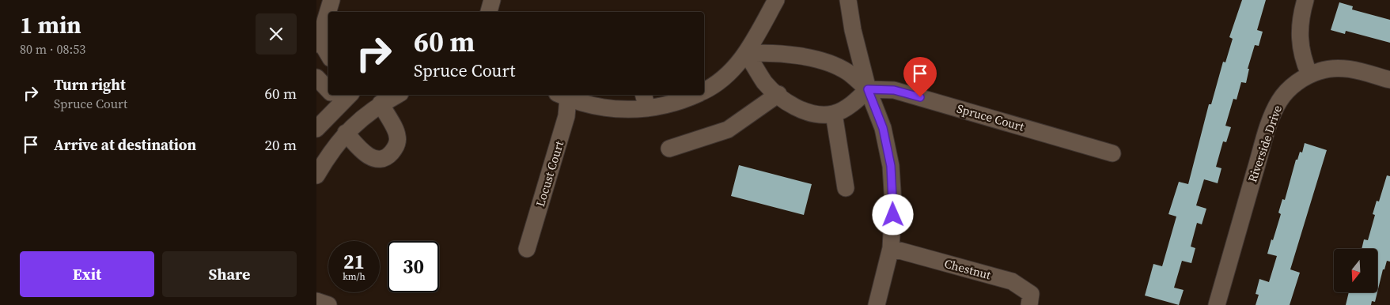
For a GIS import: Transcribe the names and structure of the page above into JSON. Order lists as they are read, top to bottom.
{
  "streets": {
    "street": [
      "Spruce Court",
      "Riverside Drive",
      "Locust Court",
      "Chestnut"
    ]
  },
  "north": "bottom",
  "page": {
    "heading": ["1 min", "80 m · 08:53"],
    "turn": ["60 m", "Spruce Court"],
    "list": [
      {
        "name": "Turn right",
        "note": "Spruce Court",
        "value": "60 m"
      },
      {
        "name": "Arrive at destination",
        "value": "20 m"
      }
    ],
    "speed": "21 km/h",
    "limit": "30",
    "buttons": ["Exit", "Share"]
  }
}
